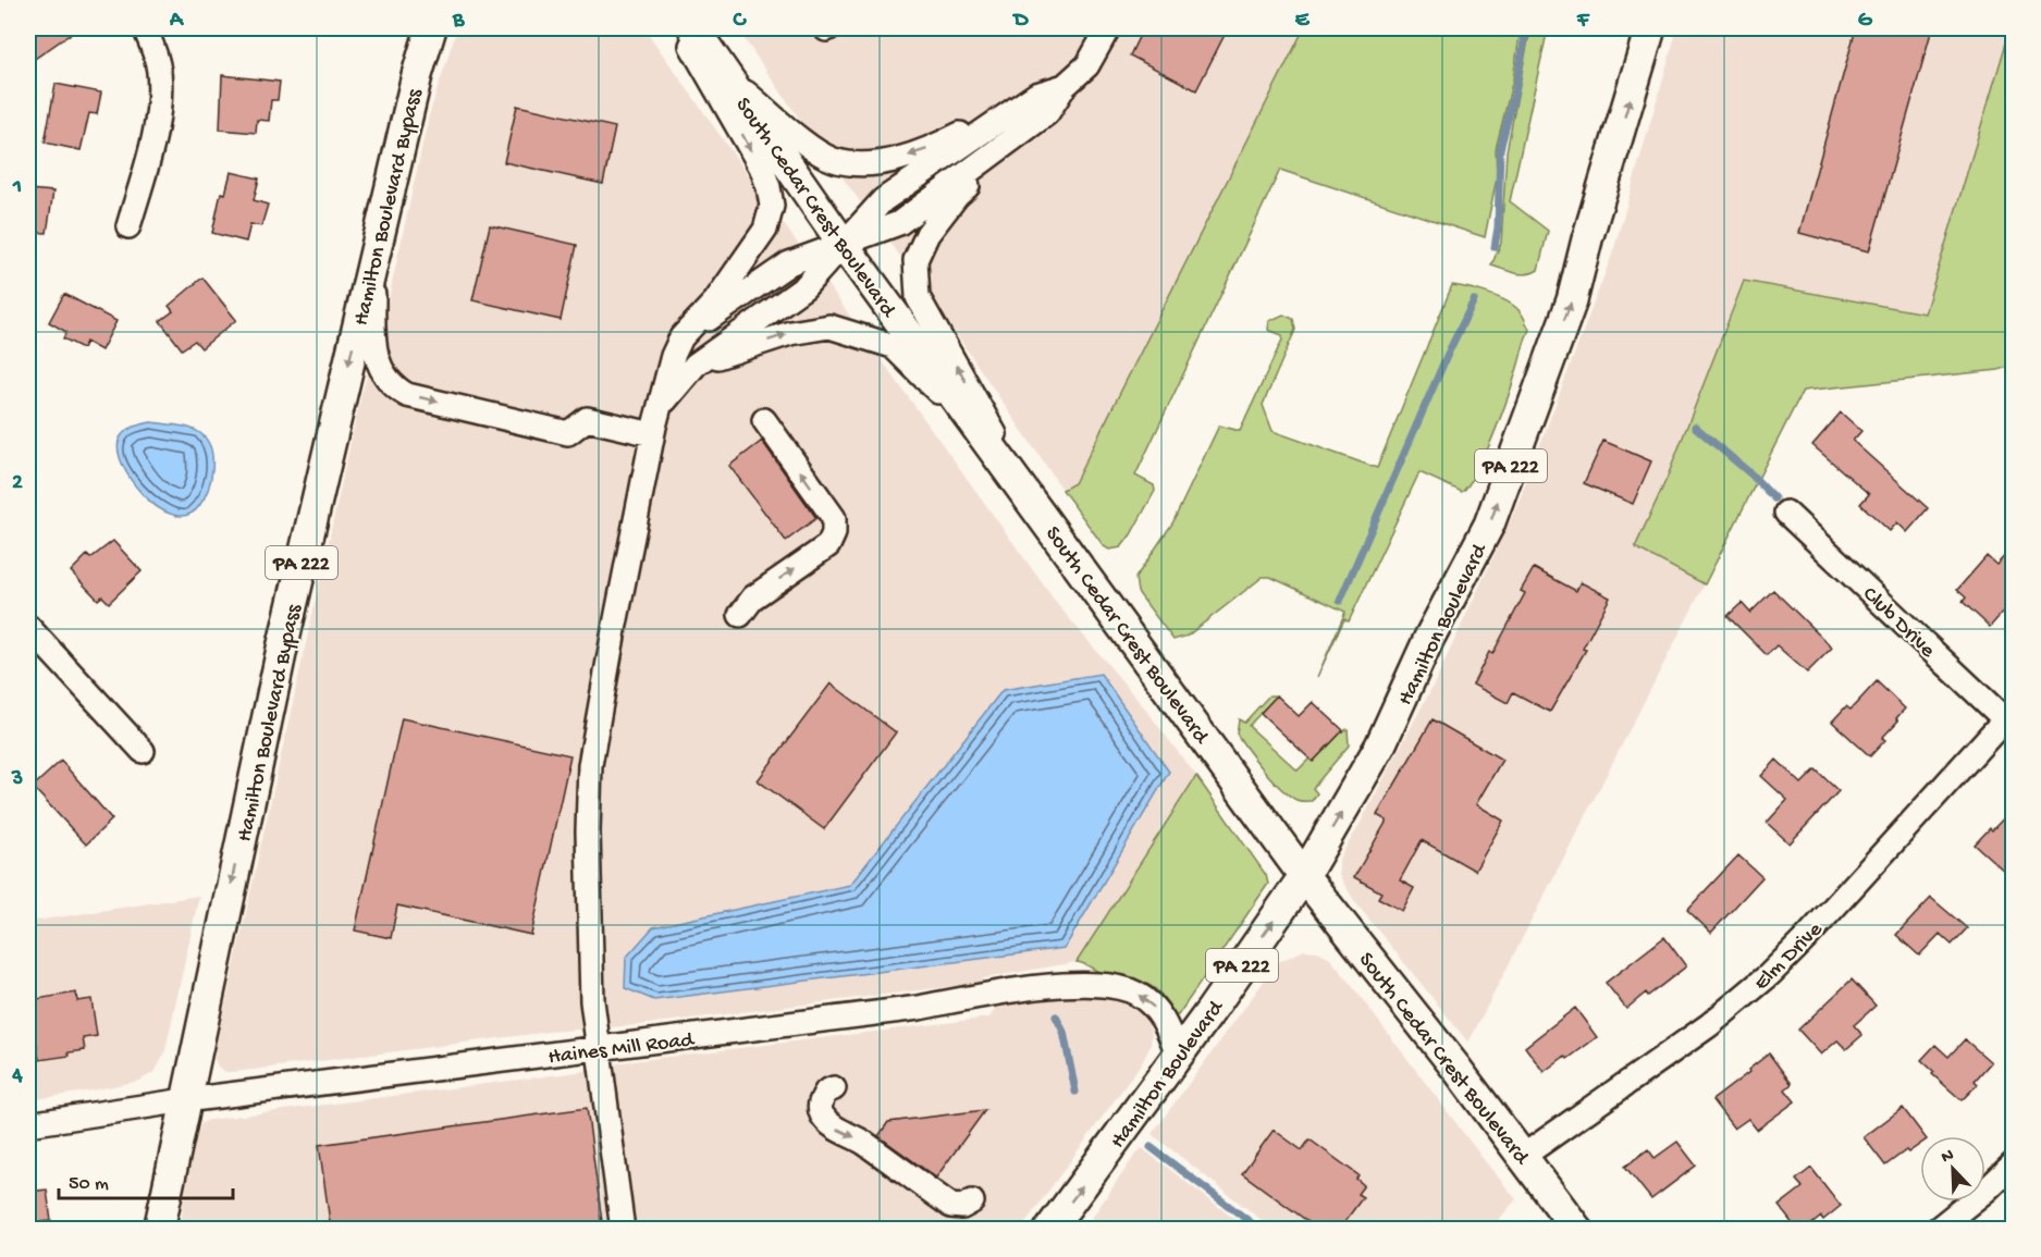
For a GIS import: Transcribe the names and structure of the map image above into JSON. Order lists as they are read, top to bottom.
{
  "streets": {
    "main road": [
      "South Cedar Crest Boulevard",
      "Hamilton Boulevard Bypass",
      "PA 222",
      "Hamilton Boulevard"
    ],
    "street": ["Club Drive", "Elm Drive", "Haines Mill Road"]
  },
  "crossings": [
    ["South Cedar Crest Boulevard", "Hamilton Boulevard"],
    ["South Cedar Crest Boulevard", "Elm Drive"],
    ["Hamilton Boulevard Bypass", "Haines Mill Road"],
    ["Club Drive", "Elm Drive"],
    ["Hamilton Boulevard", "Haines Mill Road"]
  ],
  "one_way": ["Hamilton Boulevard Bypass", "Hamilton Boulevard", "Haines Mill Road"],
  "scale_bar": "50 m",
  "north": "top left",
  "grid": {
    "columns": [
      "A",
      "B",
      "C",
      "D",
      "E",
      "F",
      "G"
    ],
    "rows": [
      "1",
      "2",
      "3",
      "4"
    ]
  }
}
